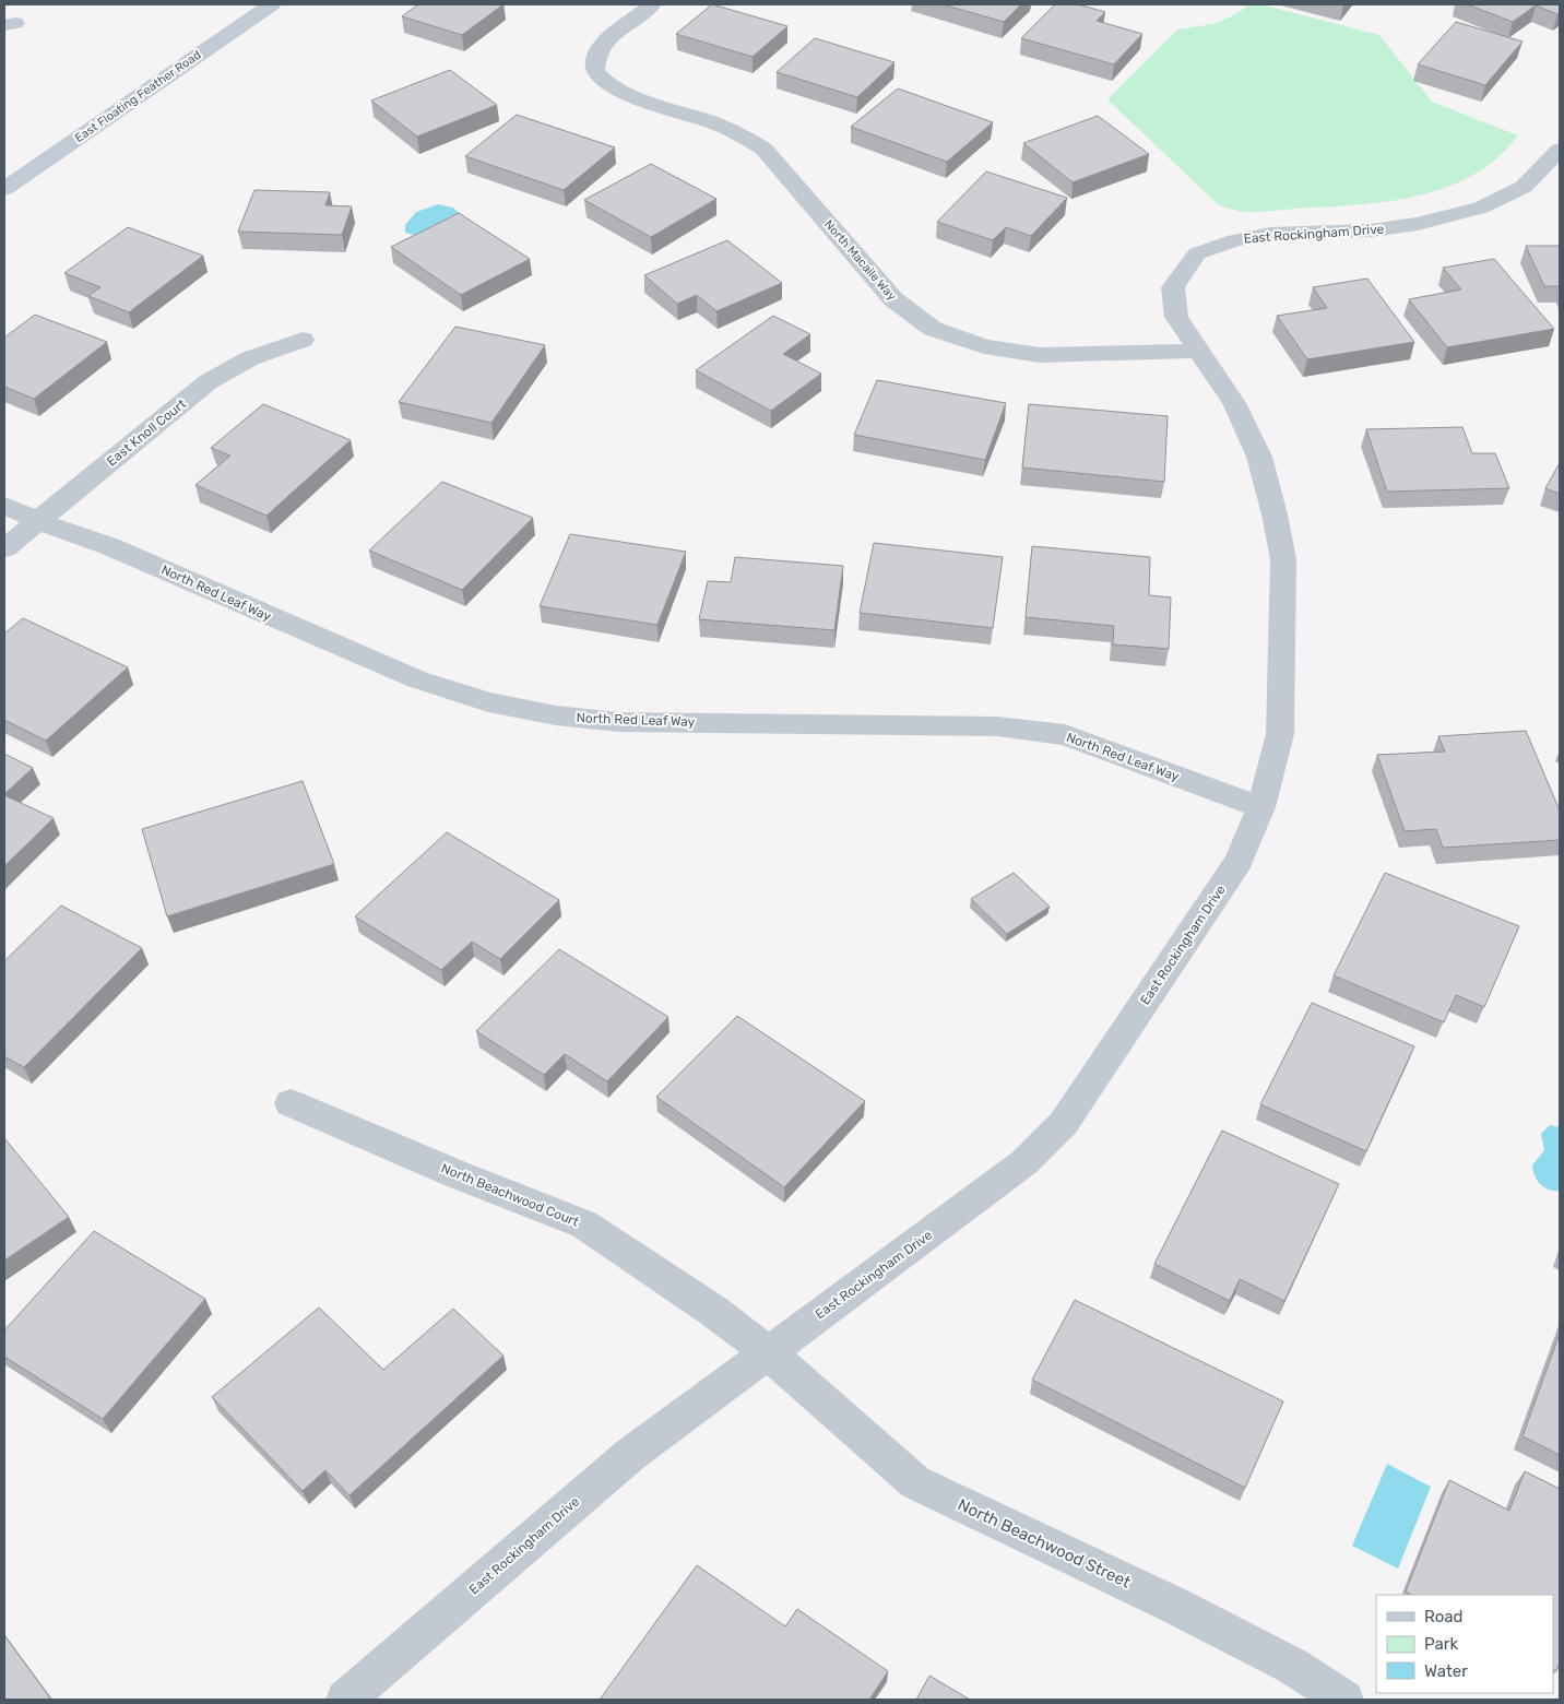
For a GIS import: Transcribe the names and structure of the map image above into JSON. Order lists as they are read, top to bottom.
{
  "streets": {
    "main road": ["East Floating Feather Road"],
    "street": [
      "East Rockingham Drive",
      "North Macaile Way",
      "East Knoll Court",
      "North Red Leaf Way",
      "North Beachwood Court",
      "North Beachwood Street"
    ]
  },
  "crossings": [
    ["East Rockingham Drive", "North Macaile Way"],
    ["East Rockingham Drive", "North Red Leaf Way"],
    ["East Rockingham Drive", "North Beachwood Court"],
    ["East Rockingham Drive", "North Beachwood Street"],
    ["East Knoll Court", "North Red Leaf Way"],
    ["North Beachwood Court", "North Beachwood Street"]
  ],
  "legend": ["Road", "Park", "Water"]
}
